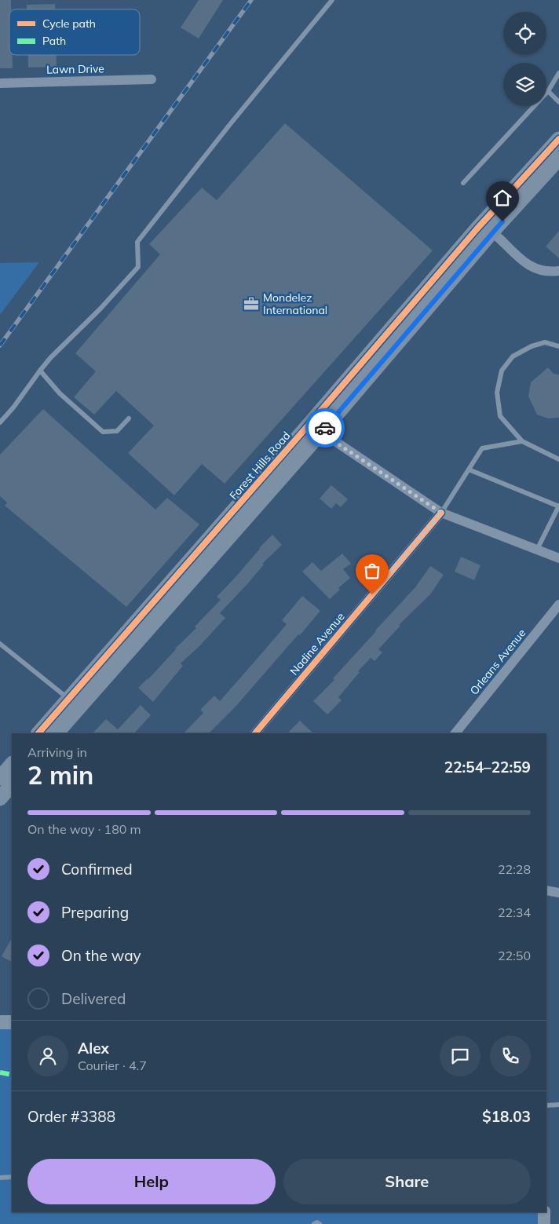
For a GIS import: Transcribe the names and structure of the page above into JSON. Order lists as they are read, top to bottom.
{
  "streets": {
    "street": ["Lawn Drive", "Nadine Avenue", "Orleans Avenue"],
    "cycle path": ["Forest Hills Road"]
  },
  "places": {
    "office": ["Mondelez International"]
  },
  "legend": ["Cycle path", "Path"],
  "page": {
    "heading": ["2 min", "Arriving in", "22:54–22:59"],
    "panel": [
      "Alex",
      "Courier · 4.7",
      "Order #3388",
      "$18.03"
    ],
    "bar": "On the way · 180 m",
    "list": [
      ["Confirmed", "22:28"],
      ["Preparing", "22:34"],
      ["On the way", "22:50"],
      "Delivered"
    ],
    "buttons": ["Help", "Share"]
  }
}
